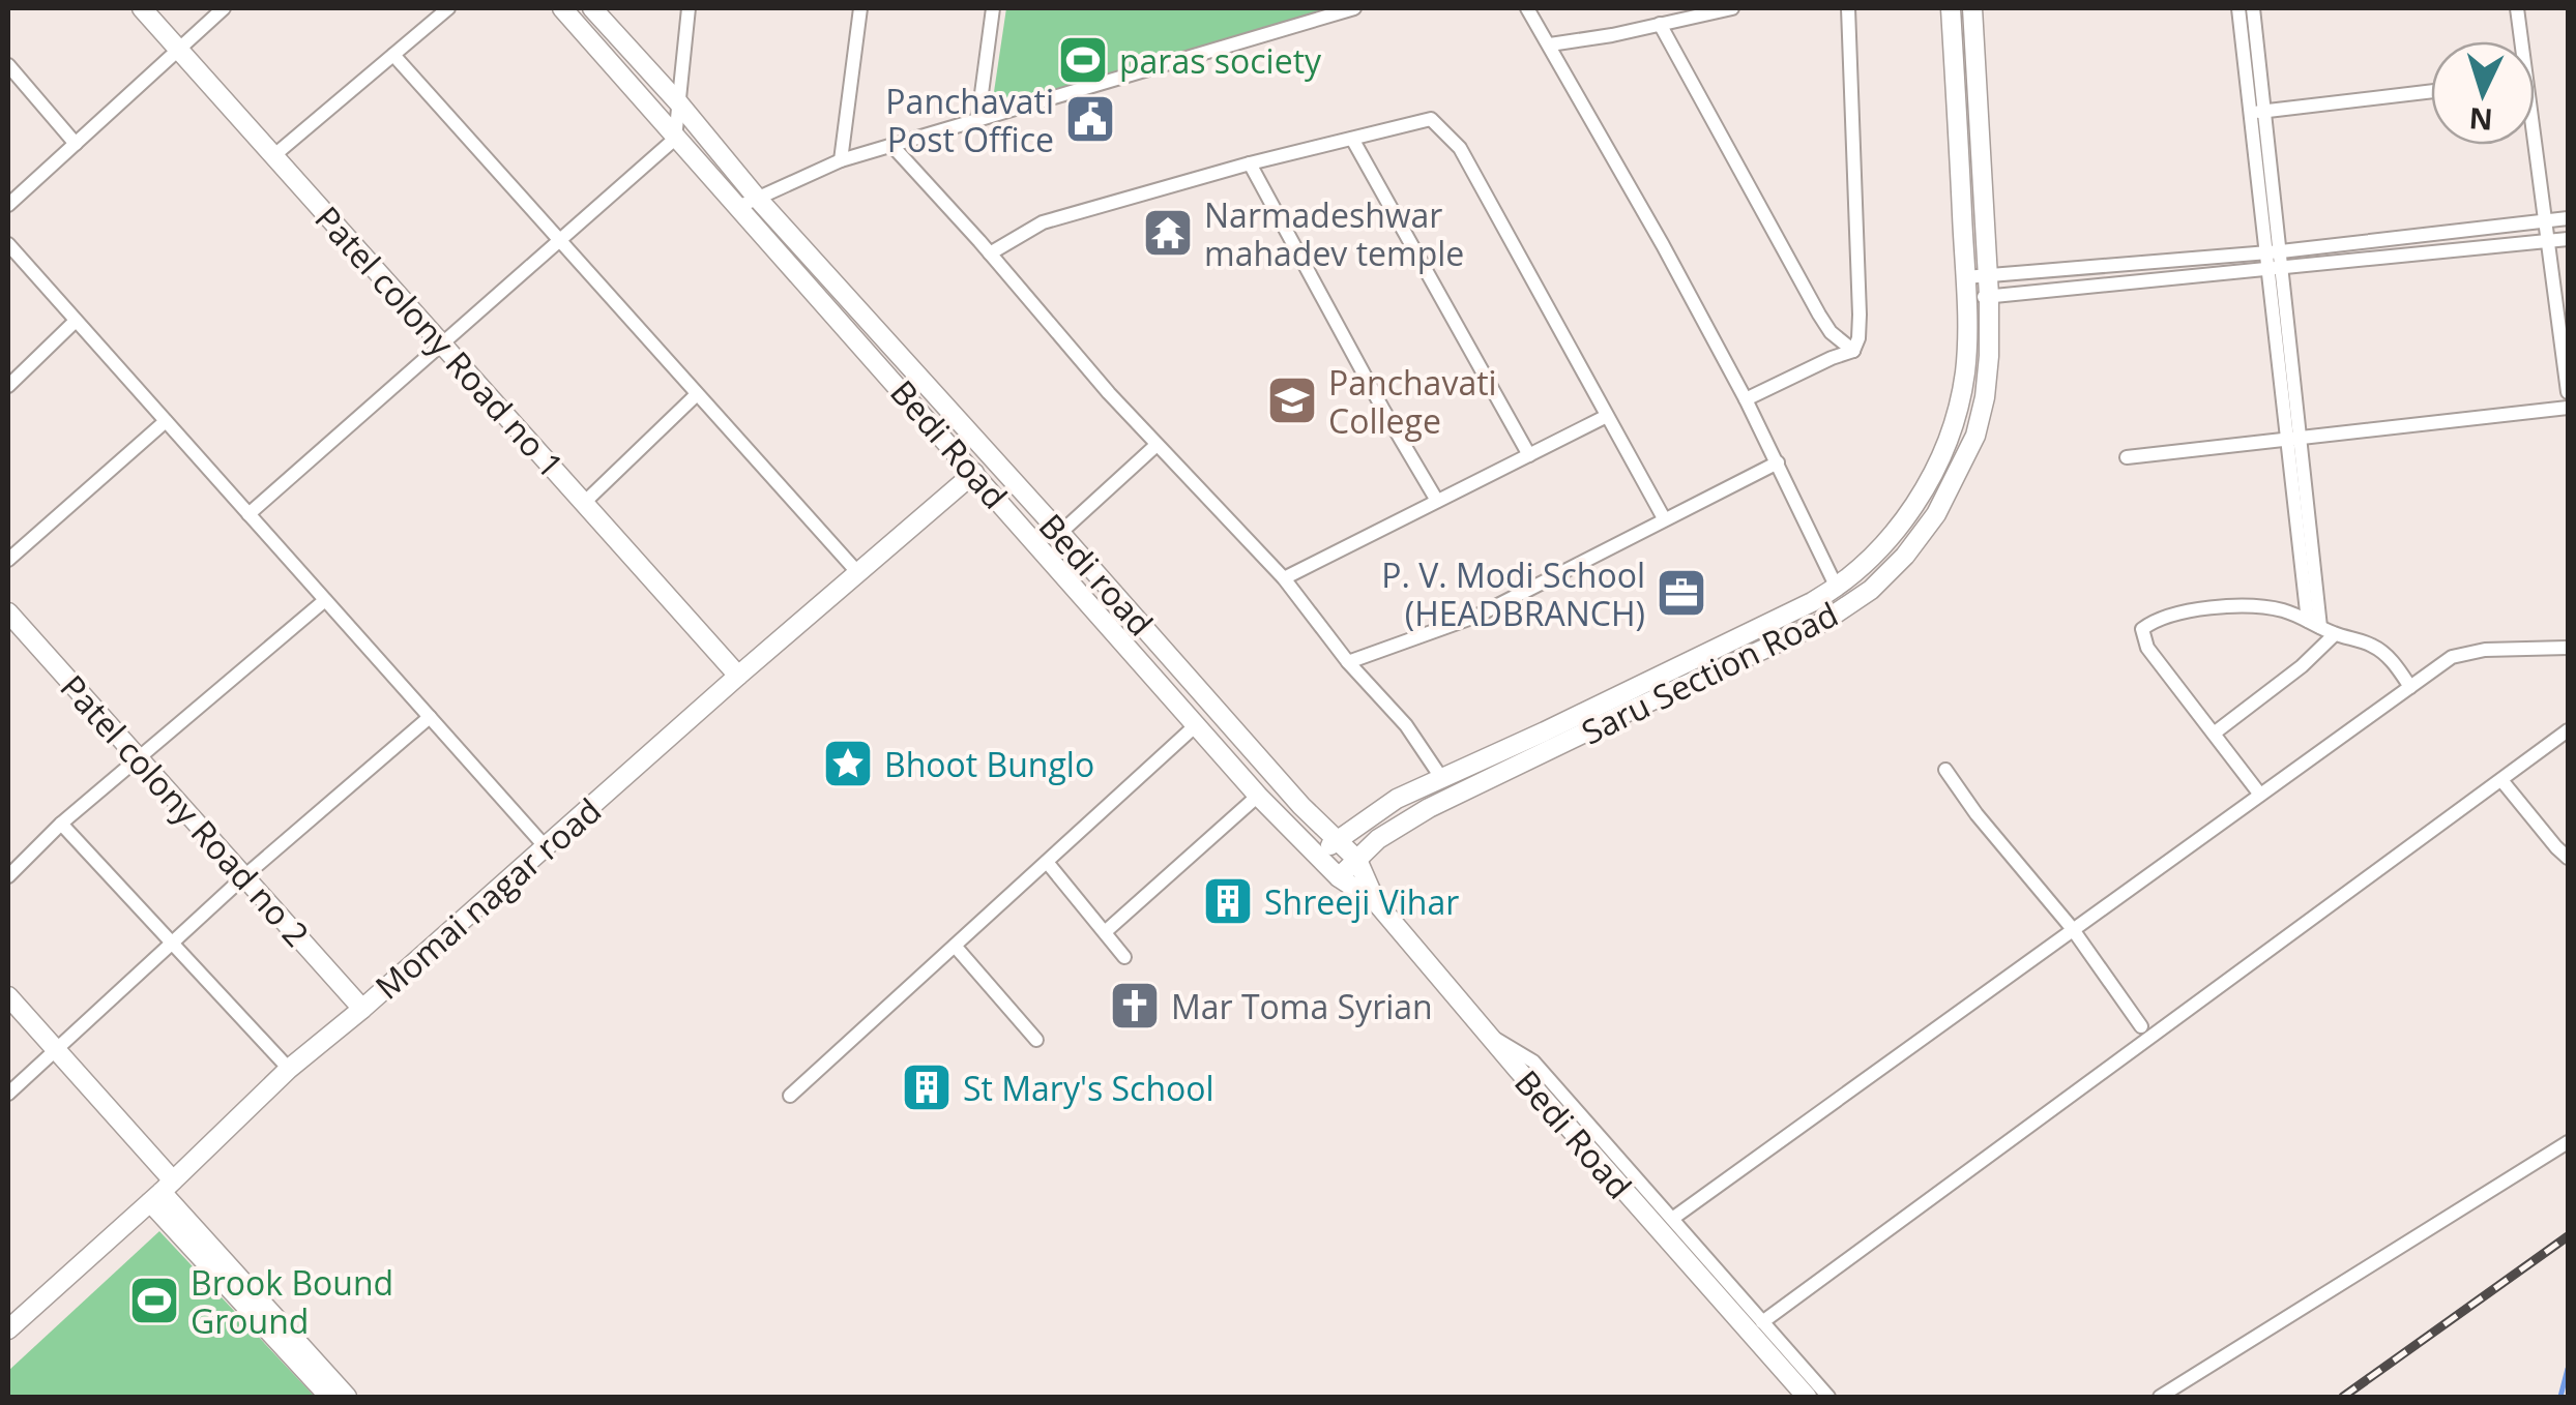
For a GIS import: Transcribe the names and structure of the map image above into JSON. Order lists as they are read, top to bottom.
{
  "streets": {
    "street": [
      "Patel colony Road no 1",
      "Bedi Road",
      "Bedi road",
      "Saru Section Road",
      "Patel colony Road no 2",
      "Momai nagar road"
    ]
  },
  "crossings": [
    ["Patel colony Road no 1", "Momai nagar road"],
    ["Bedi Road", "Bedi road"],
    ["Bedi Road", "Saru Section Road"],
    ["Bedi Road", "Momai nagar road"],
    ["Bedi road", "Saru Section Road"],
    ["Patel colony Road no 2", "Momai nagar road"]
  ],
  "places": {
    "sports": ["paras society", "Brook Bound Ground"],
    "public building": ["Panchavati Post Office"],
    "temple": ["Narmadeshwar mahadev temple"],
    "school or university": ["Panchavati College"],
    "office": ["P. V. Modi School (HEADBRANCH)"],
    "place": ["Bhoot Bunglo"],
    "building": ["Shreeji Vihar", "St Mary's School"],
    "church": ["Mar Toma Syrian"]
  },
  "north": "bottom"
}
